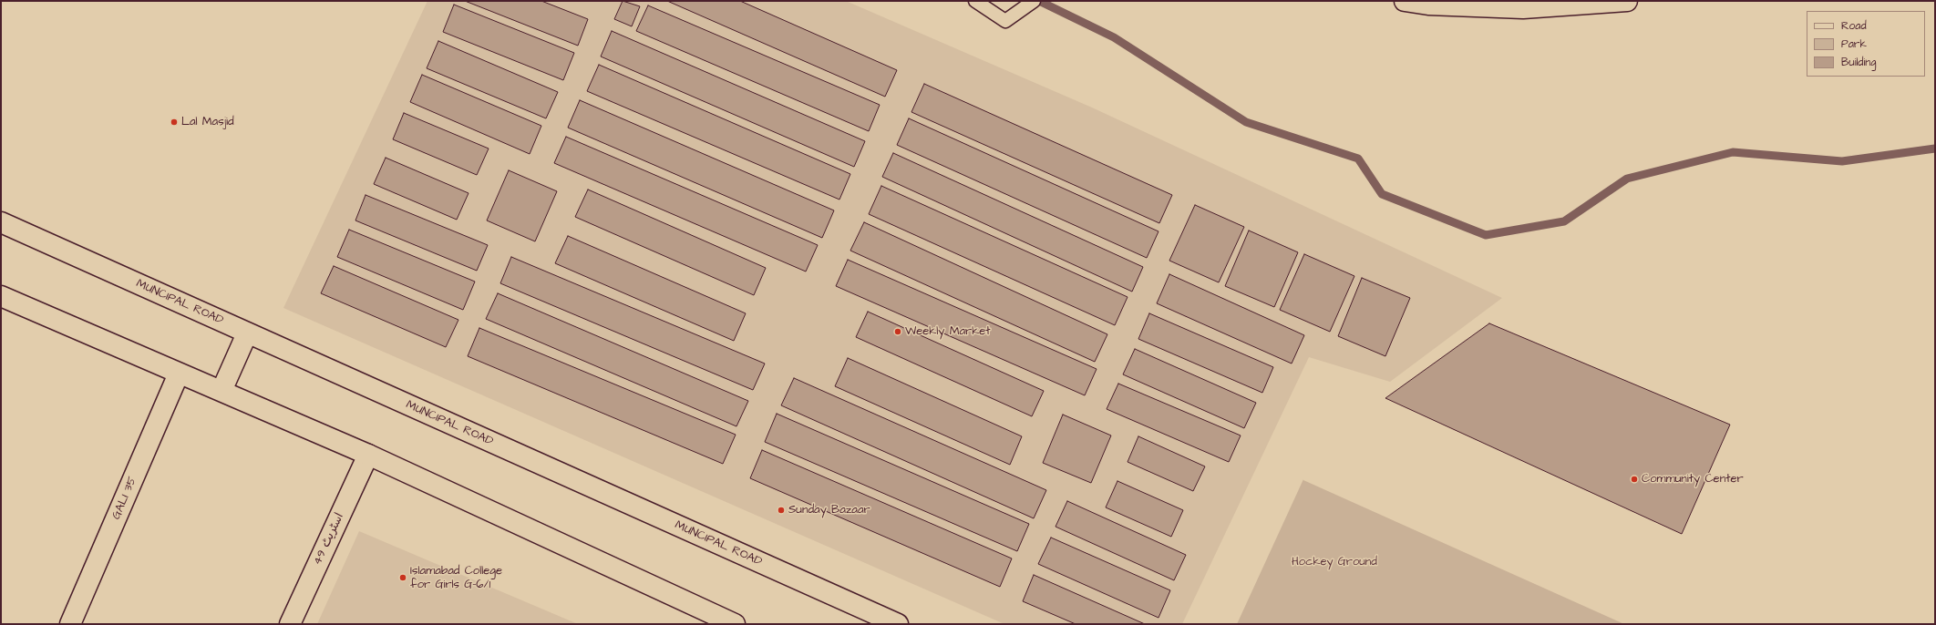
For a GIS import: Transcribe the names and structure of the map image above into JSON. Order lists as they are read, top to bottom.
{
  "streets": {
    "street": ["MUNCIPAL ROAD", "GALI 35", "اسٹریٹ 49"]
  },
  "parks": ["Hockey Ground"],
  "places": [
    "Lal Masjid",
    "Weekly Market",
    "Community Center",
    "Sunday Bazaar",
    "Islamabad College for Girls G-6/1"
  ],
  "legend": ["Road", "Park", "Building"]
}
